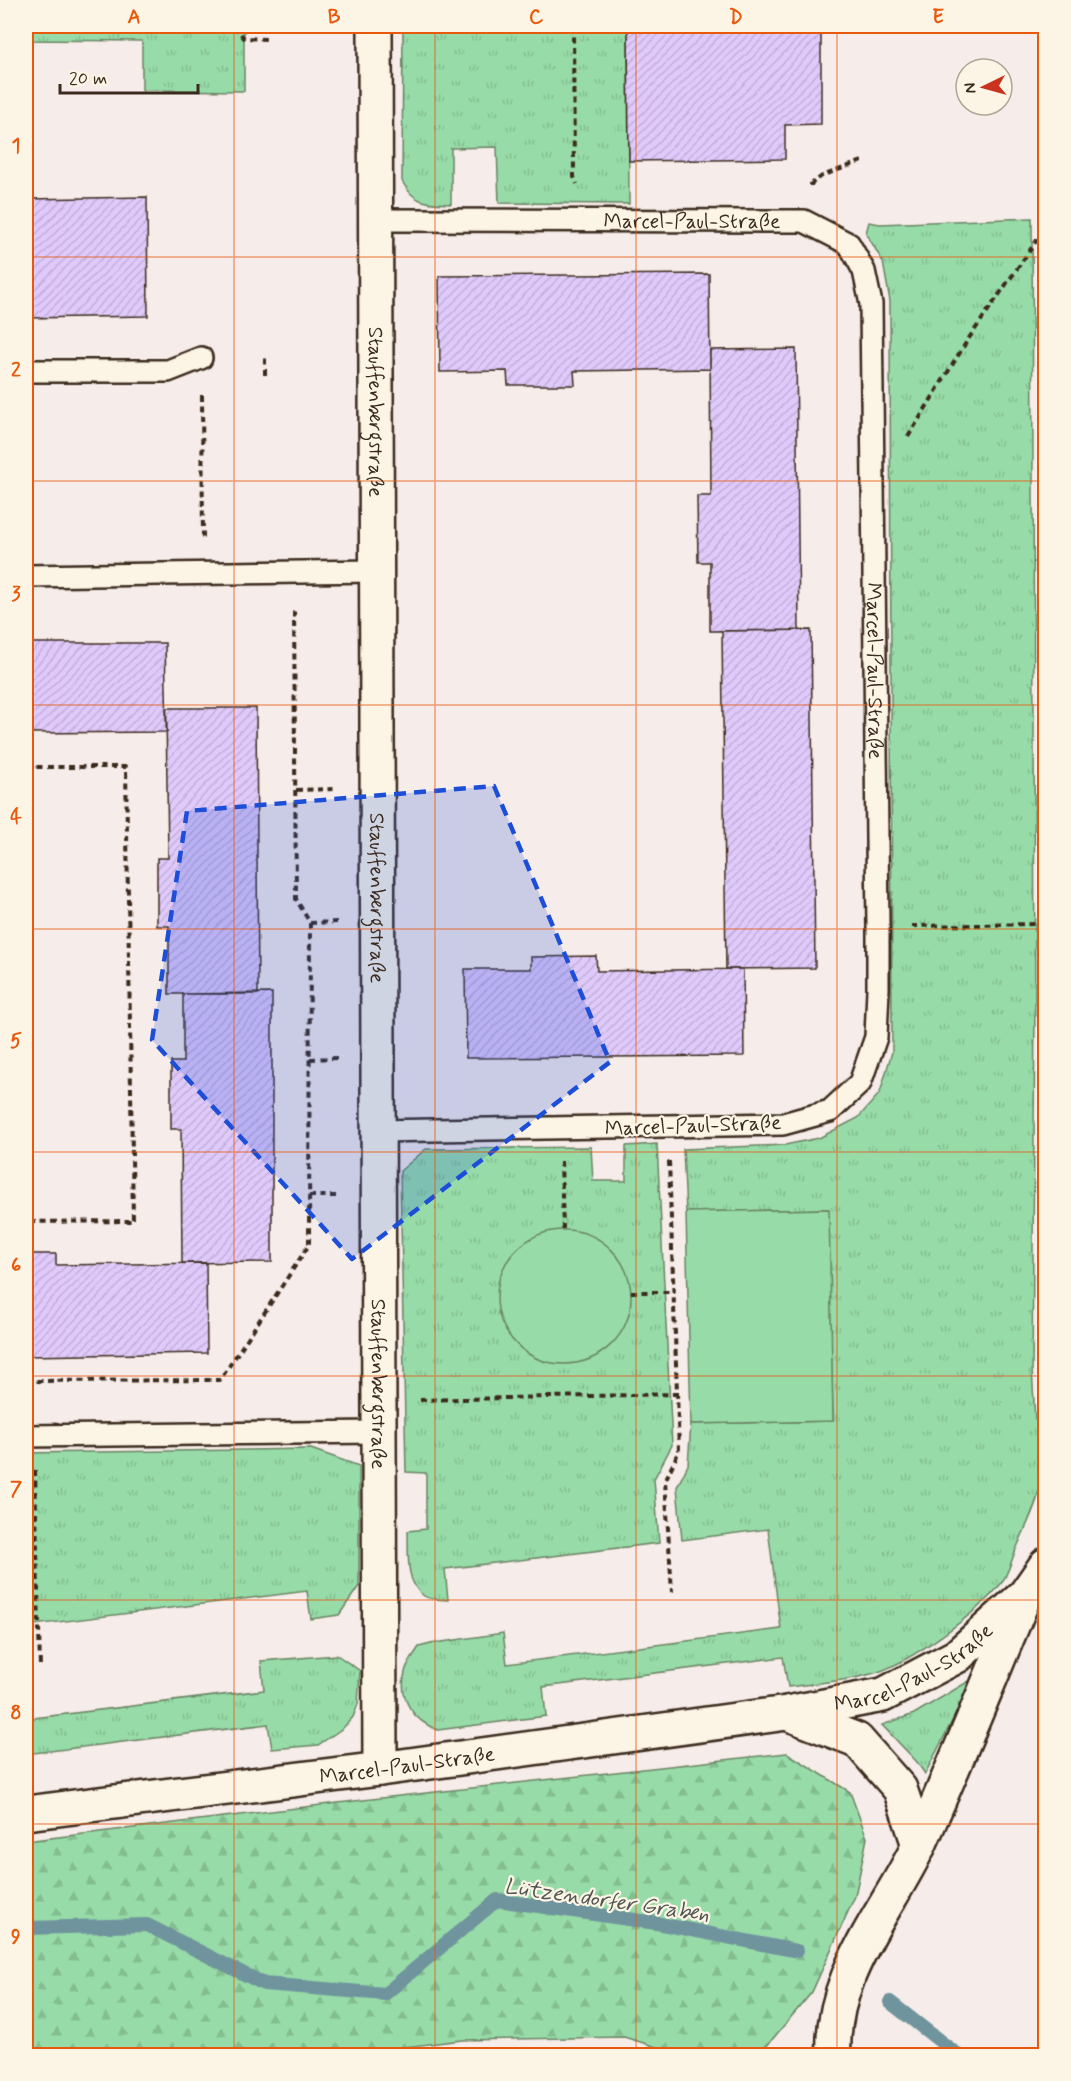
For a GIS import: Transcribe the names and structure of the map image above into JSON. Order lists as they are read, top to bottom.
{
  "streets": {
    "street": ["Marcel-Paul-Straße", "Stauffenbergstraße"]
  },
  "crossings": [
    ["Marcel-Paul-Straße", "Stauffenbergstraße"]
  ],
  "water": ["Lützendorfer Graben"],
  "scale_bar": "20 m",
  "north": "left",
  "grid": {
    "columns": [
      "A",
      "B",
      "C",
      "D",
      "E"
    ],
    "rows": [
      "1",
      "2",
      "3",
      "4",
      "5",
      "6",
      "7",
      "8",
      "9"
    ]
  }
}
